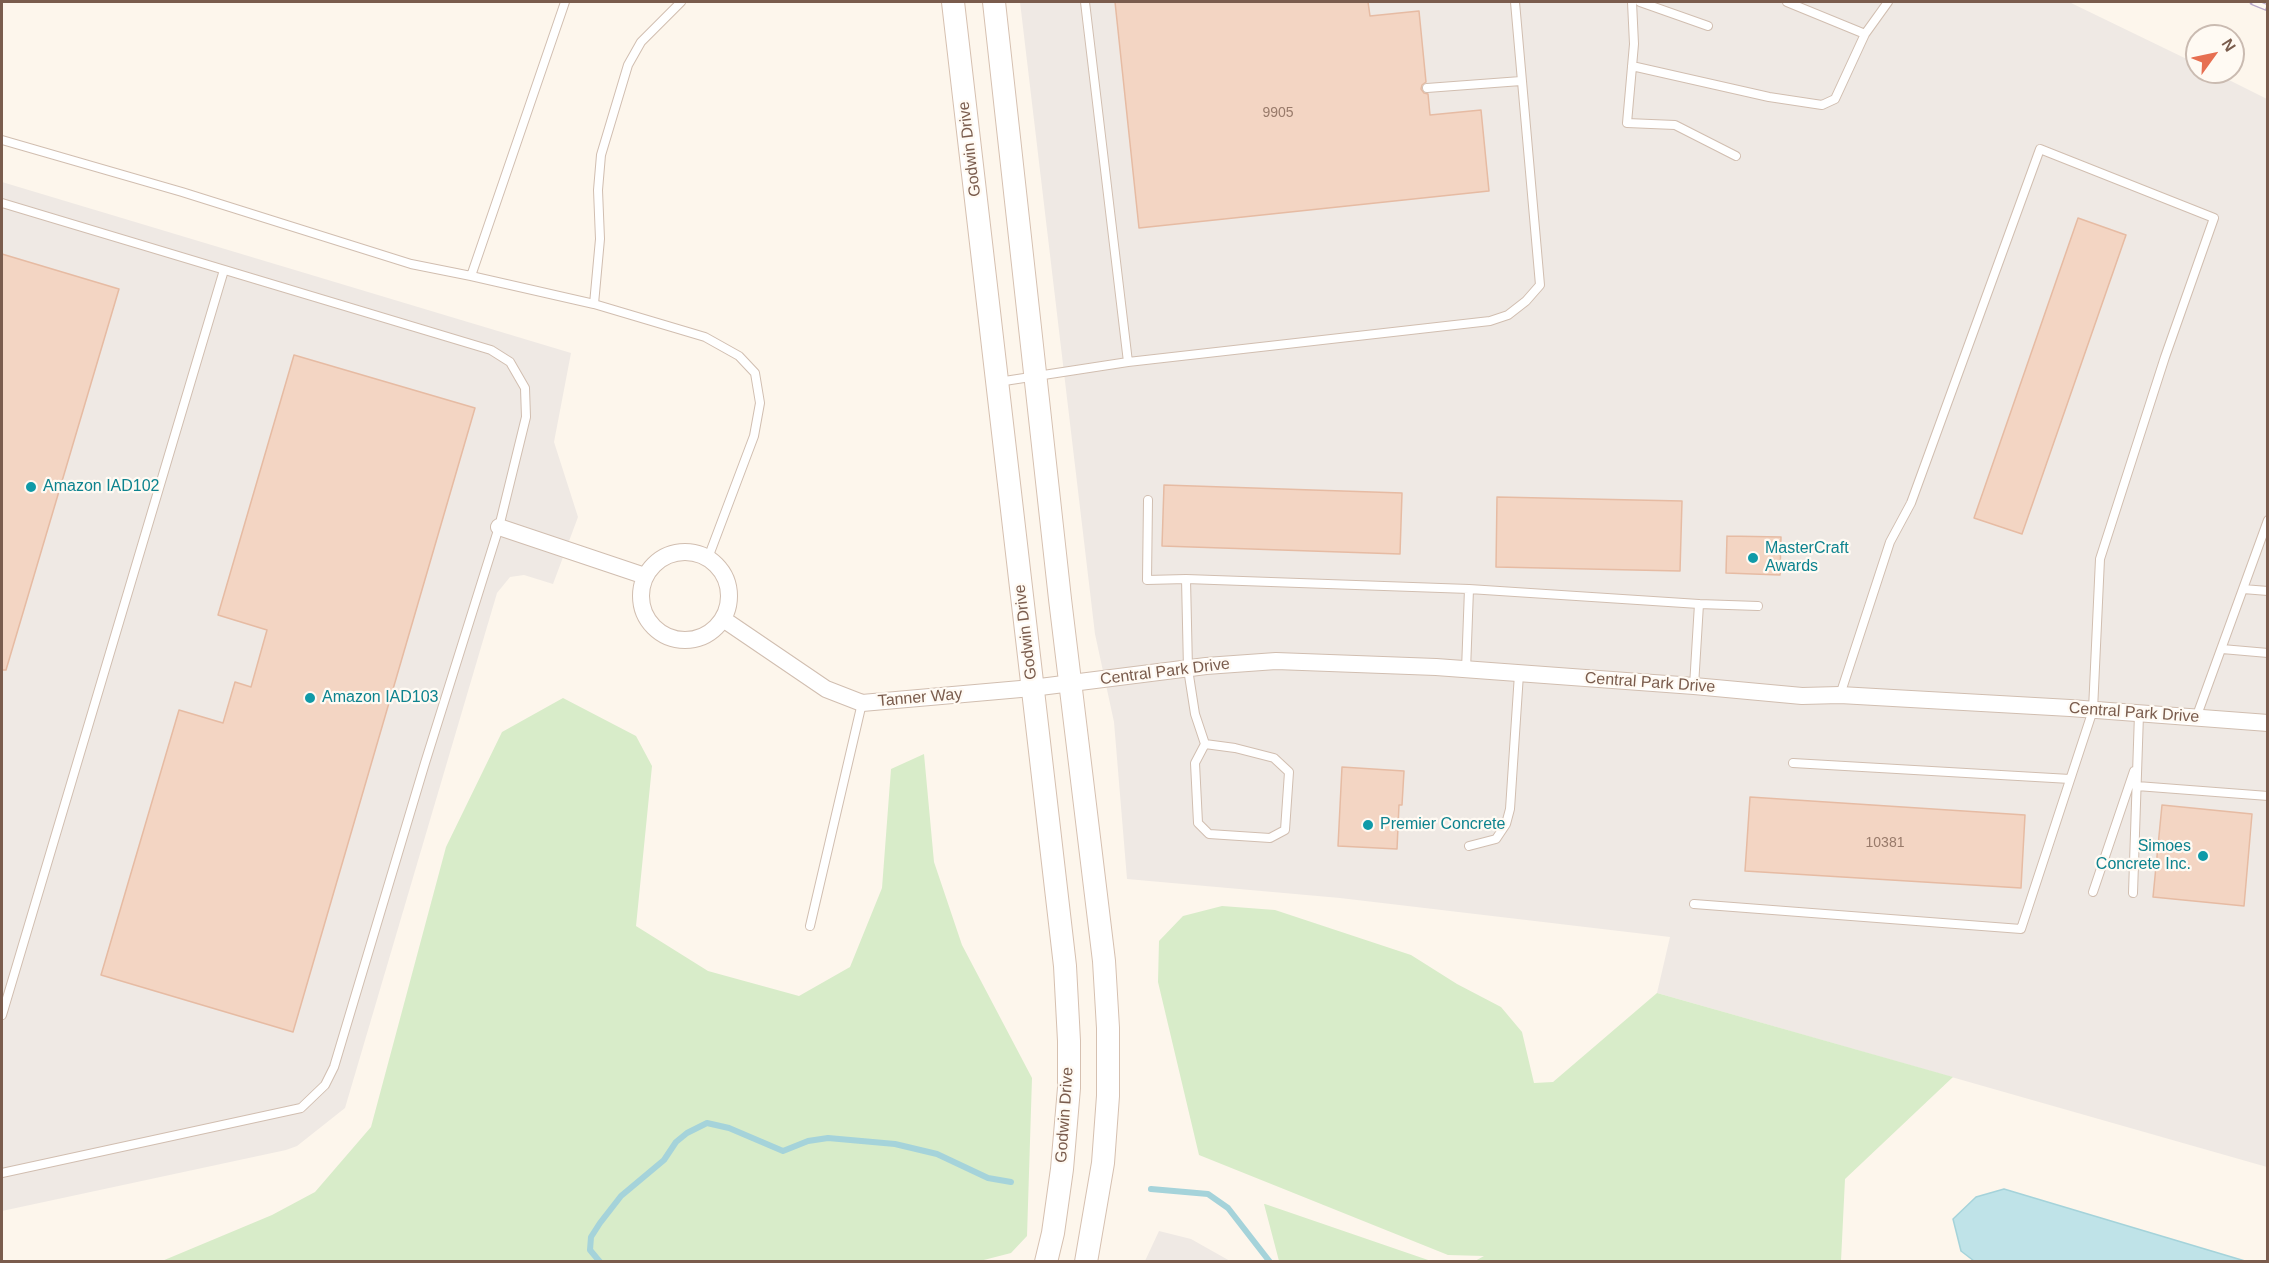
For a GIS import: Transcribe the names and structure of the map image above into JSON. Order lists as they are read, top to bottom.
{
  "streets": {
    "street": ["Godwin Drive", "Central Park Drive", "Tanner Way"]
  },
  "crossings": [
    ["Godwin Drive", "Central Park Drive"],
    ["Godwin Drive", "Tanner Way"],
    ["Central Park Drive", "Tanner Way"]
  ],
  "places": [
    "Amazon IAD102",
    "MasterCraft Awards",
    "Amazon IAD103",
    "Premier Concrete",
    "Simoes Concrete Inc."
  ],
  "house_numbers": ["9905", "10381"],
  "north": "top right"
}
